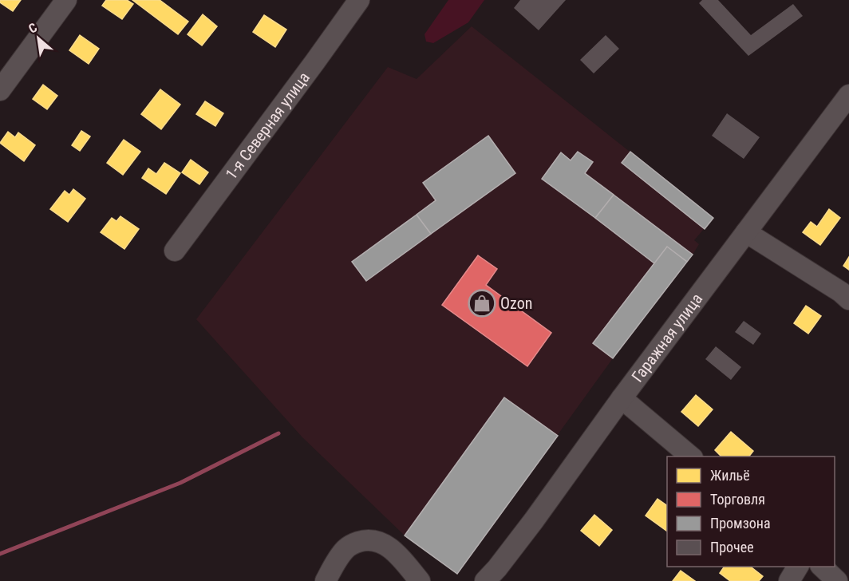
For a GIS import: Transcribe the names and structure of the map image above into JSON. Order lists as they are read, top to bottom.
{
  "streets": {
    "street": ["1-я Северная улица", "Гаражная улица"]
  },
  "places": {
    "shop": ["Ozon"]
  },
  "legend": [
    "Жильё",
    "Торговля",
    "Промзона",
    "Прочее"
  ],
  "north": "top left"
}
